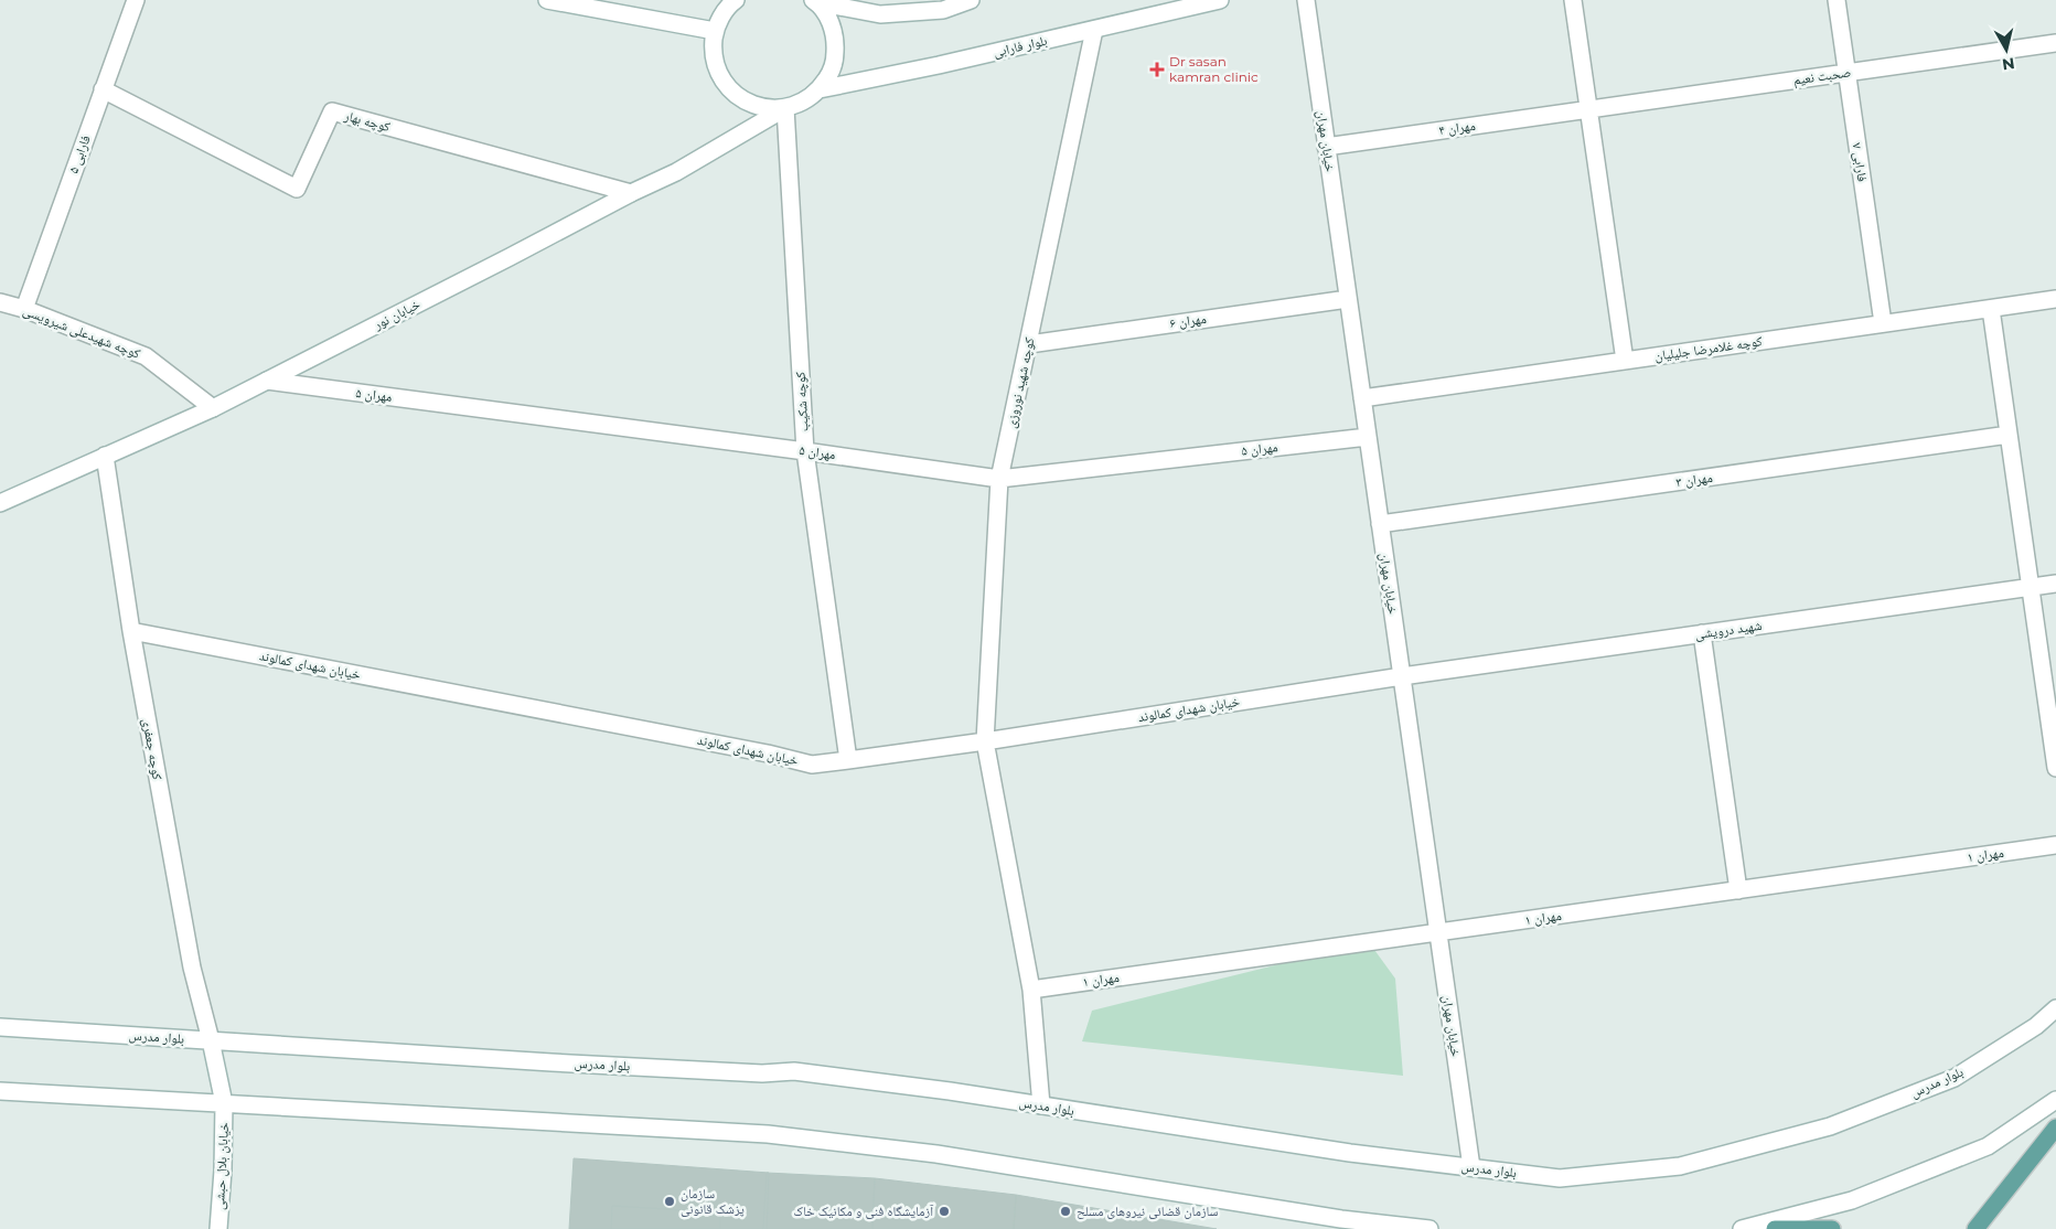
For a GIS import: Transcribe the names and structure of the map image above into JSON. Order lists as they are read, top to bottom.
{
  "streets": {
    "street": [
      "بلوار فارابی",
      "صحبت نعیم",
      "کوچه بهار",
      "مهران ۴",
      "خیابان مهران",
      "فارابی ۵",
      "فارابی ۷",
      "خیابان نور",
      "مهران ۶",
      "کوچه شهیدعلی شیرویسی",
      "کوچه غلامرضا جلیلیان",
      "کوچه شهید نوروزی",
      "مهران ۵",
      "کوچه شکیب",
      "مهران ۳",
      "شهید درویشی",
      "خیابان شهدای کمالوند",
      "کوچه جعفری",
      "مهران ۱",
      "بلوار مدرس",
      "خیابان بلال حبشی"
    ]
  },
  "crossings": [
    ["بلوار فارابی", "خیابان نور"],
    ["بلوار فارابی", "کوچه شهید نوروزی"],
    ["صحبت نعیم", "مهران ۴"],
    ["صحبت نعیم", "فارابی ۷"],
    ["کوچه بهار", "فارابی ۵"],
    ["کوچه بهار", "خیابان نور"],
    ["مهران ۴", "خیابان مهران"],
    ["خیابان مهران", "مهران ۶"],
    ["خیابان مهران", "کوچه غلامرضا جلیلیان"],
    ["خیابان مهران", "مهران ۵"],
    ["خیابان مهران", "مهران ۳"],
    ["خیابان مهران", "شهید درویشی"],
    ["خیابان مهران", "خیابان شهدای کمالوند"],
    ["خیابان مهران", "مهران ۱"],
    ["خیابان مهران", "بلوار مدرس"],
    ["فارابی ۵", "کوچه شهیدعلی شیرویسی"],
    ["فارابی ۷", "کوچه غلامرضا جلیلیان"],
    ["خیابان نور", "کوچه شهیدعلی شیرویسی"],
    ["خیابان نور", "مهران ۵"],
    ["خیابان نور", "کوچه شکیب"],
    ["خیابان نور", "کوچه جعفری"],
    ["مهران ۶", "کوچه شهید نوروزی"],
    ["کوچه شهید نوروزی", "مهران ۵"],
    ["کوچه شهید نوروزی", "خیابان شهدای کمالوند"],
    ["کوچه شهید نوروزی", "مهران ۱"],
    ["کوچه شهید نوروزی", "بلوار مدرس"],
    ["مهران ۵", "کوچه شکیب"],
    ["کوچه شکیب", "خیابان شهدای کمالوند"],
    ["شهید درویشی", "خیابان شهدای کمالوند"],
    ["خیابان شهدای کمالوند", "کوچه جعفری"],
    ["کوچه جعفری", "بلوار مدرس"],
    ["کوچه جعفری", "خیابان بلال حبشی"]
  ],
  "places": {
    "health": ["Dr sasan kamran clinic"],
    "other": ["سازمان پزشک قانونی", "آزمایشگاه فنی و مکانیک خاک", "سازمان قضائی نیروهای مسلح"]
  },
  "north": "bottom"
}
